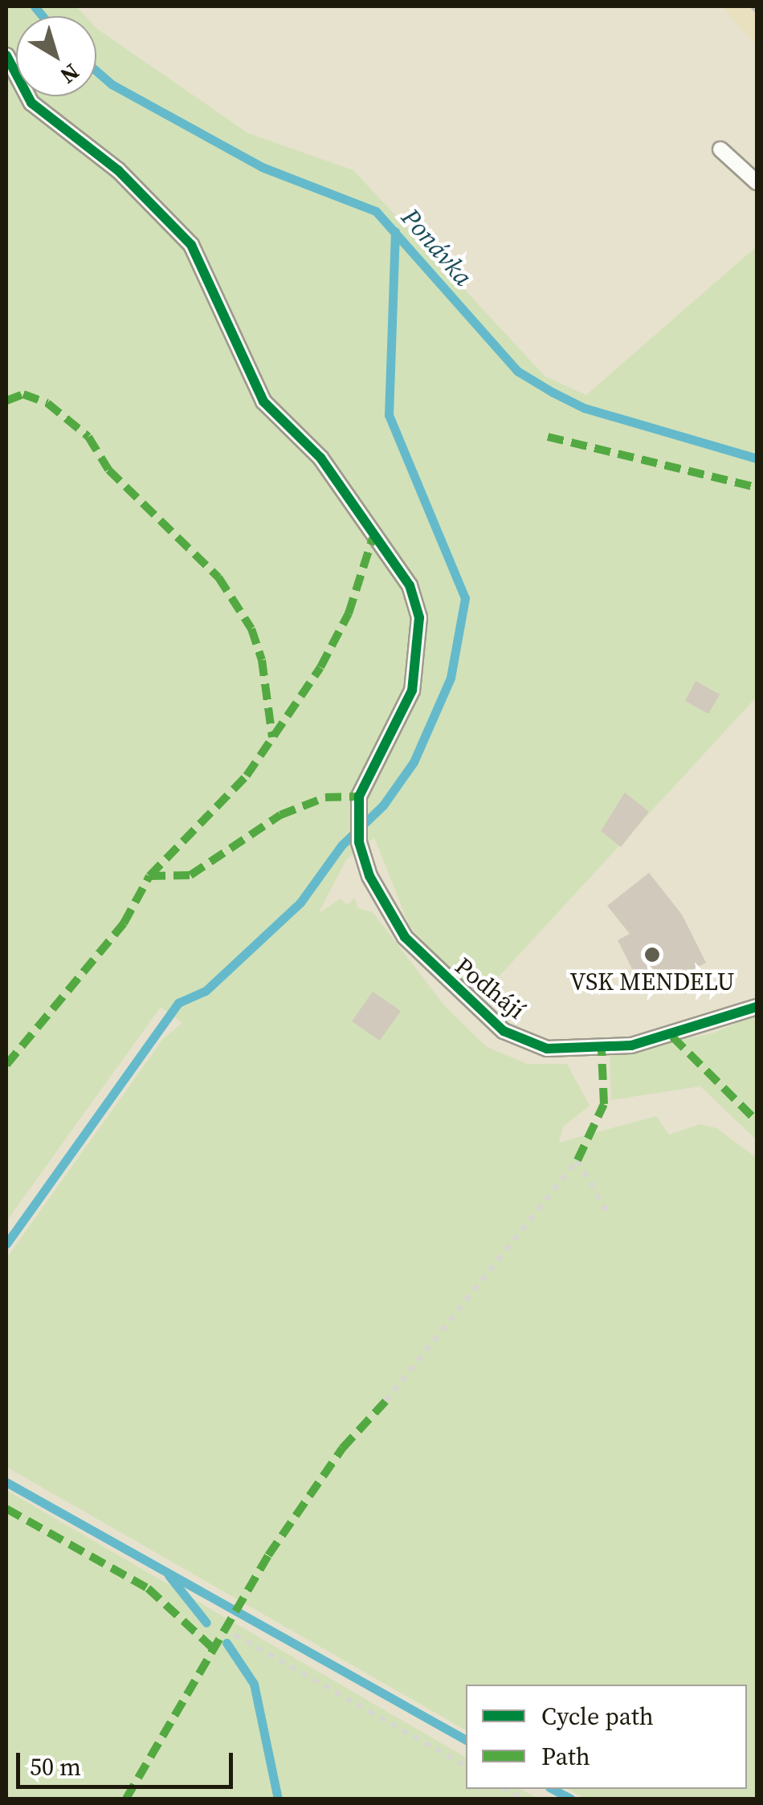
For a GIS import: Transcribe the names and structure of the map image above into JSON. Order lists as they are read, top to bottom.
{
  "streets": {
    "lane": ["Podhájí"]
  },
  "water": ["Ponávka"],
  "places": ["VSK MENDELU"],
  "legend": ["Cycle path", "Path"],
  "scale_bar": "50 m",
  "north": "bottom right"
}
